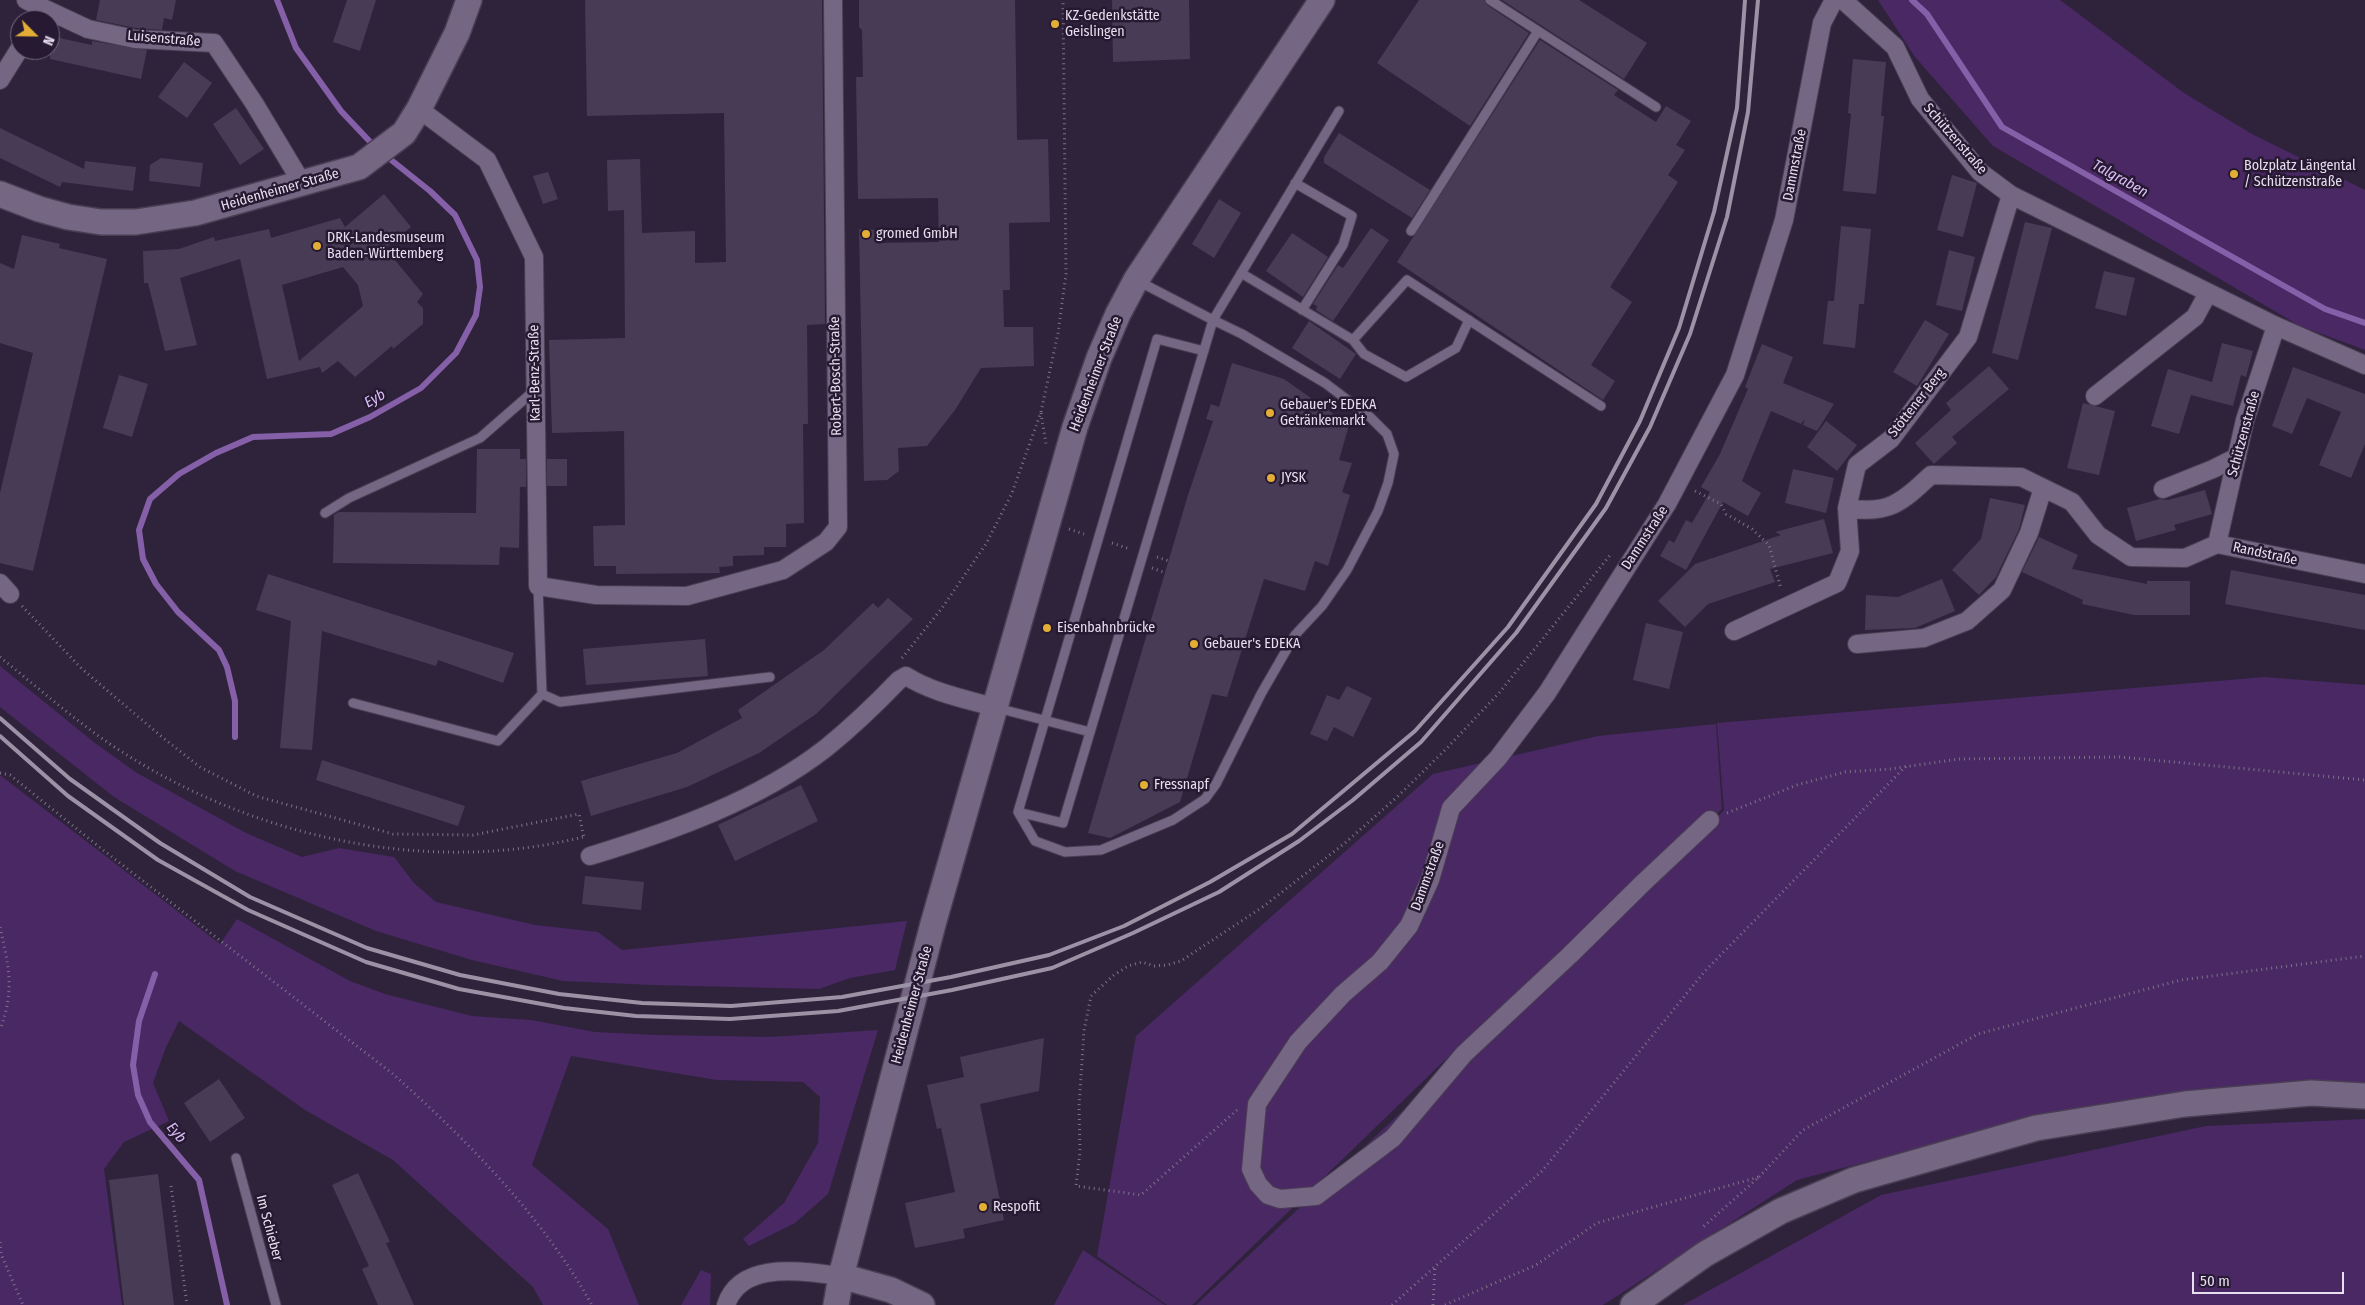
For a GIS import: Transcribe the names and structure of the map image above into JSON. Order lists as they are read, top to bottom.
{
  "streets": {
    "street": [
      "Luisenstraße",
      "Schützenstraße",
      "Dammstraße",
      "Heidenheimer Straße",
      "Karl-Benz-Straße",
      "Robert-Bosch-Straße",
      "Stöttener Berg",
      "Randstraße"
    ],
    "lane": ["Im Schieber"]
  },
  "crossings": [
    ["Luisenstraße", "Heidenheimer Straße"],
    ["Schützenstraße", "Stöttener Berg"],
    ["Schützenstraße", "Randstraße"],
    ["Heidenheimer Straße", "Karl-Benz-Straße"],
    ["Karl-Benz-Straße", "Robert-Bosch-Straße"],
    ["Stöttener Berg", "Randstraße"]
  ],
  "water": ["Talgraben", "Eyb"],
  "places": [
    "KZ-Gedenkstätte Geislingen",
    "Bolzplatz Längental / Schützenstraße",
    "gromed GmbH",
    "DRK-Landesmuseum Baden-Württemberg",
    "Gebauer's EDEKA Getränkemarkt",
    "JYSK",
    "Eisenbahnbrücke",
    "Gebauer's EDEKA",
    "Fressnapf",
    "Respofit"
  ],
  "scale_bar": "50 m",
  "north": "bottom right"
}
